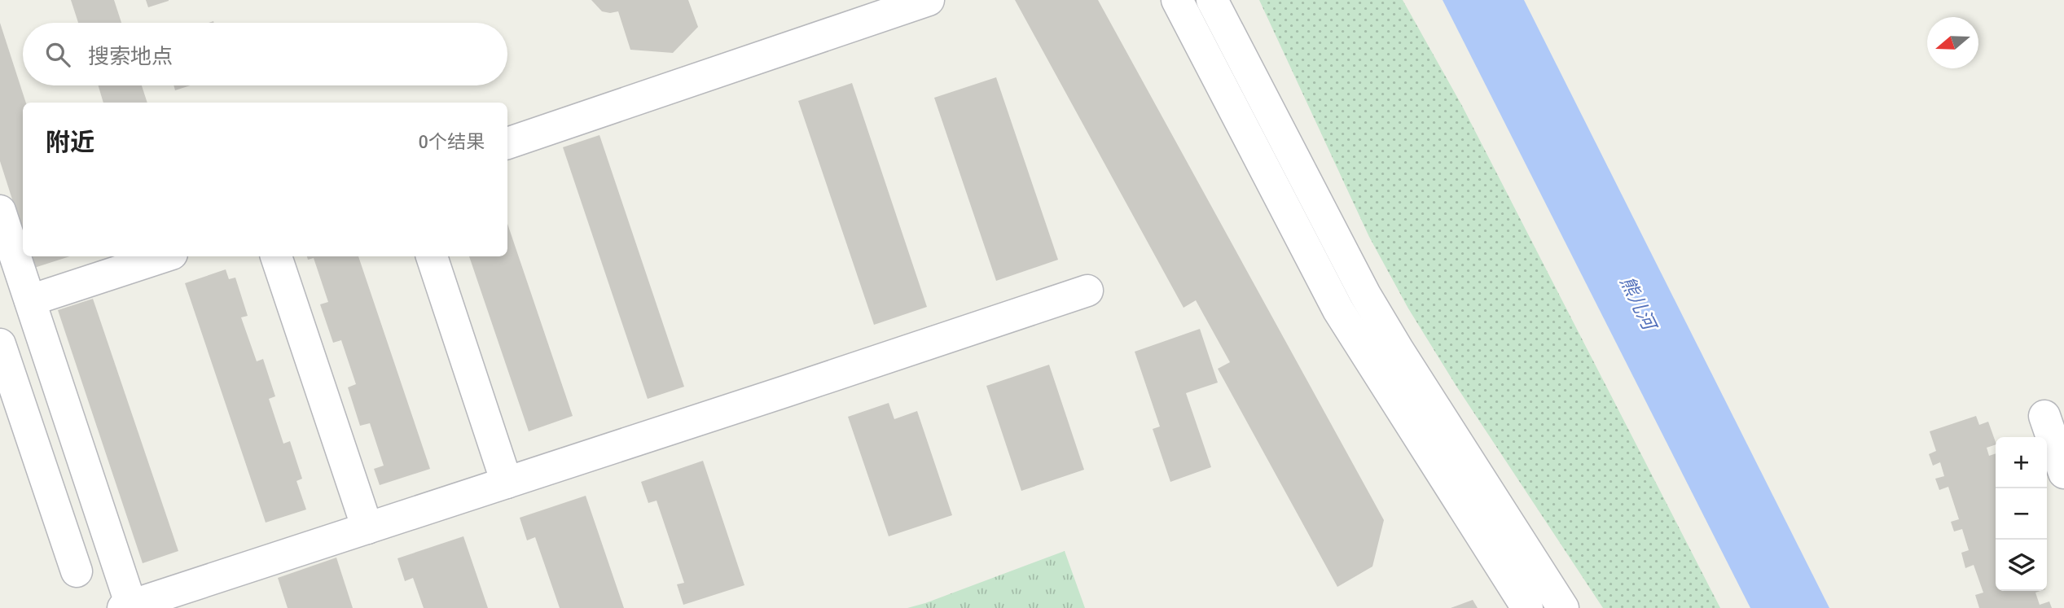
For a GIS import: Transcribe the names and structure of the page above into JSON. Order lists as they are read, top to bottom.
{
  "water": ["熊儿河"],
  "north": "left",
  "page": {
    "search": "搜索地点",
    "heading": ["附近", "0个结果"],
    "map_buttons": ["+", "−"]
  }
}
